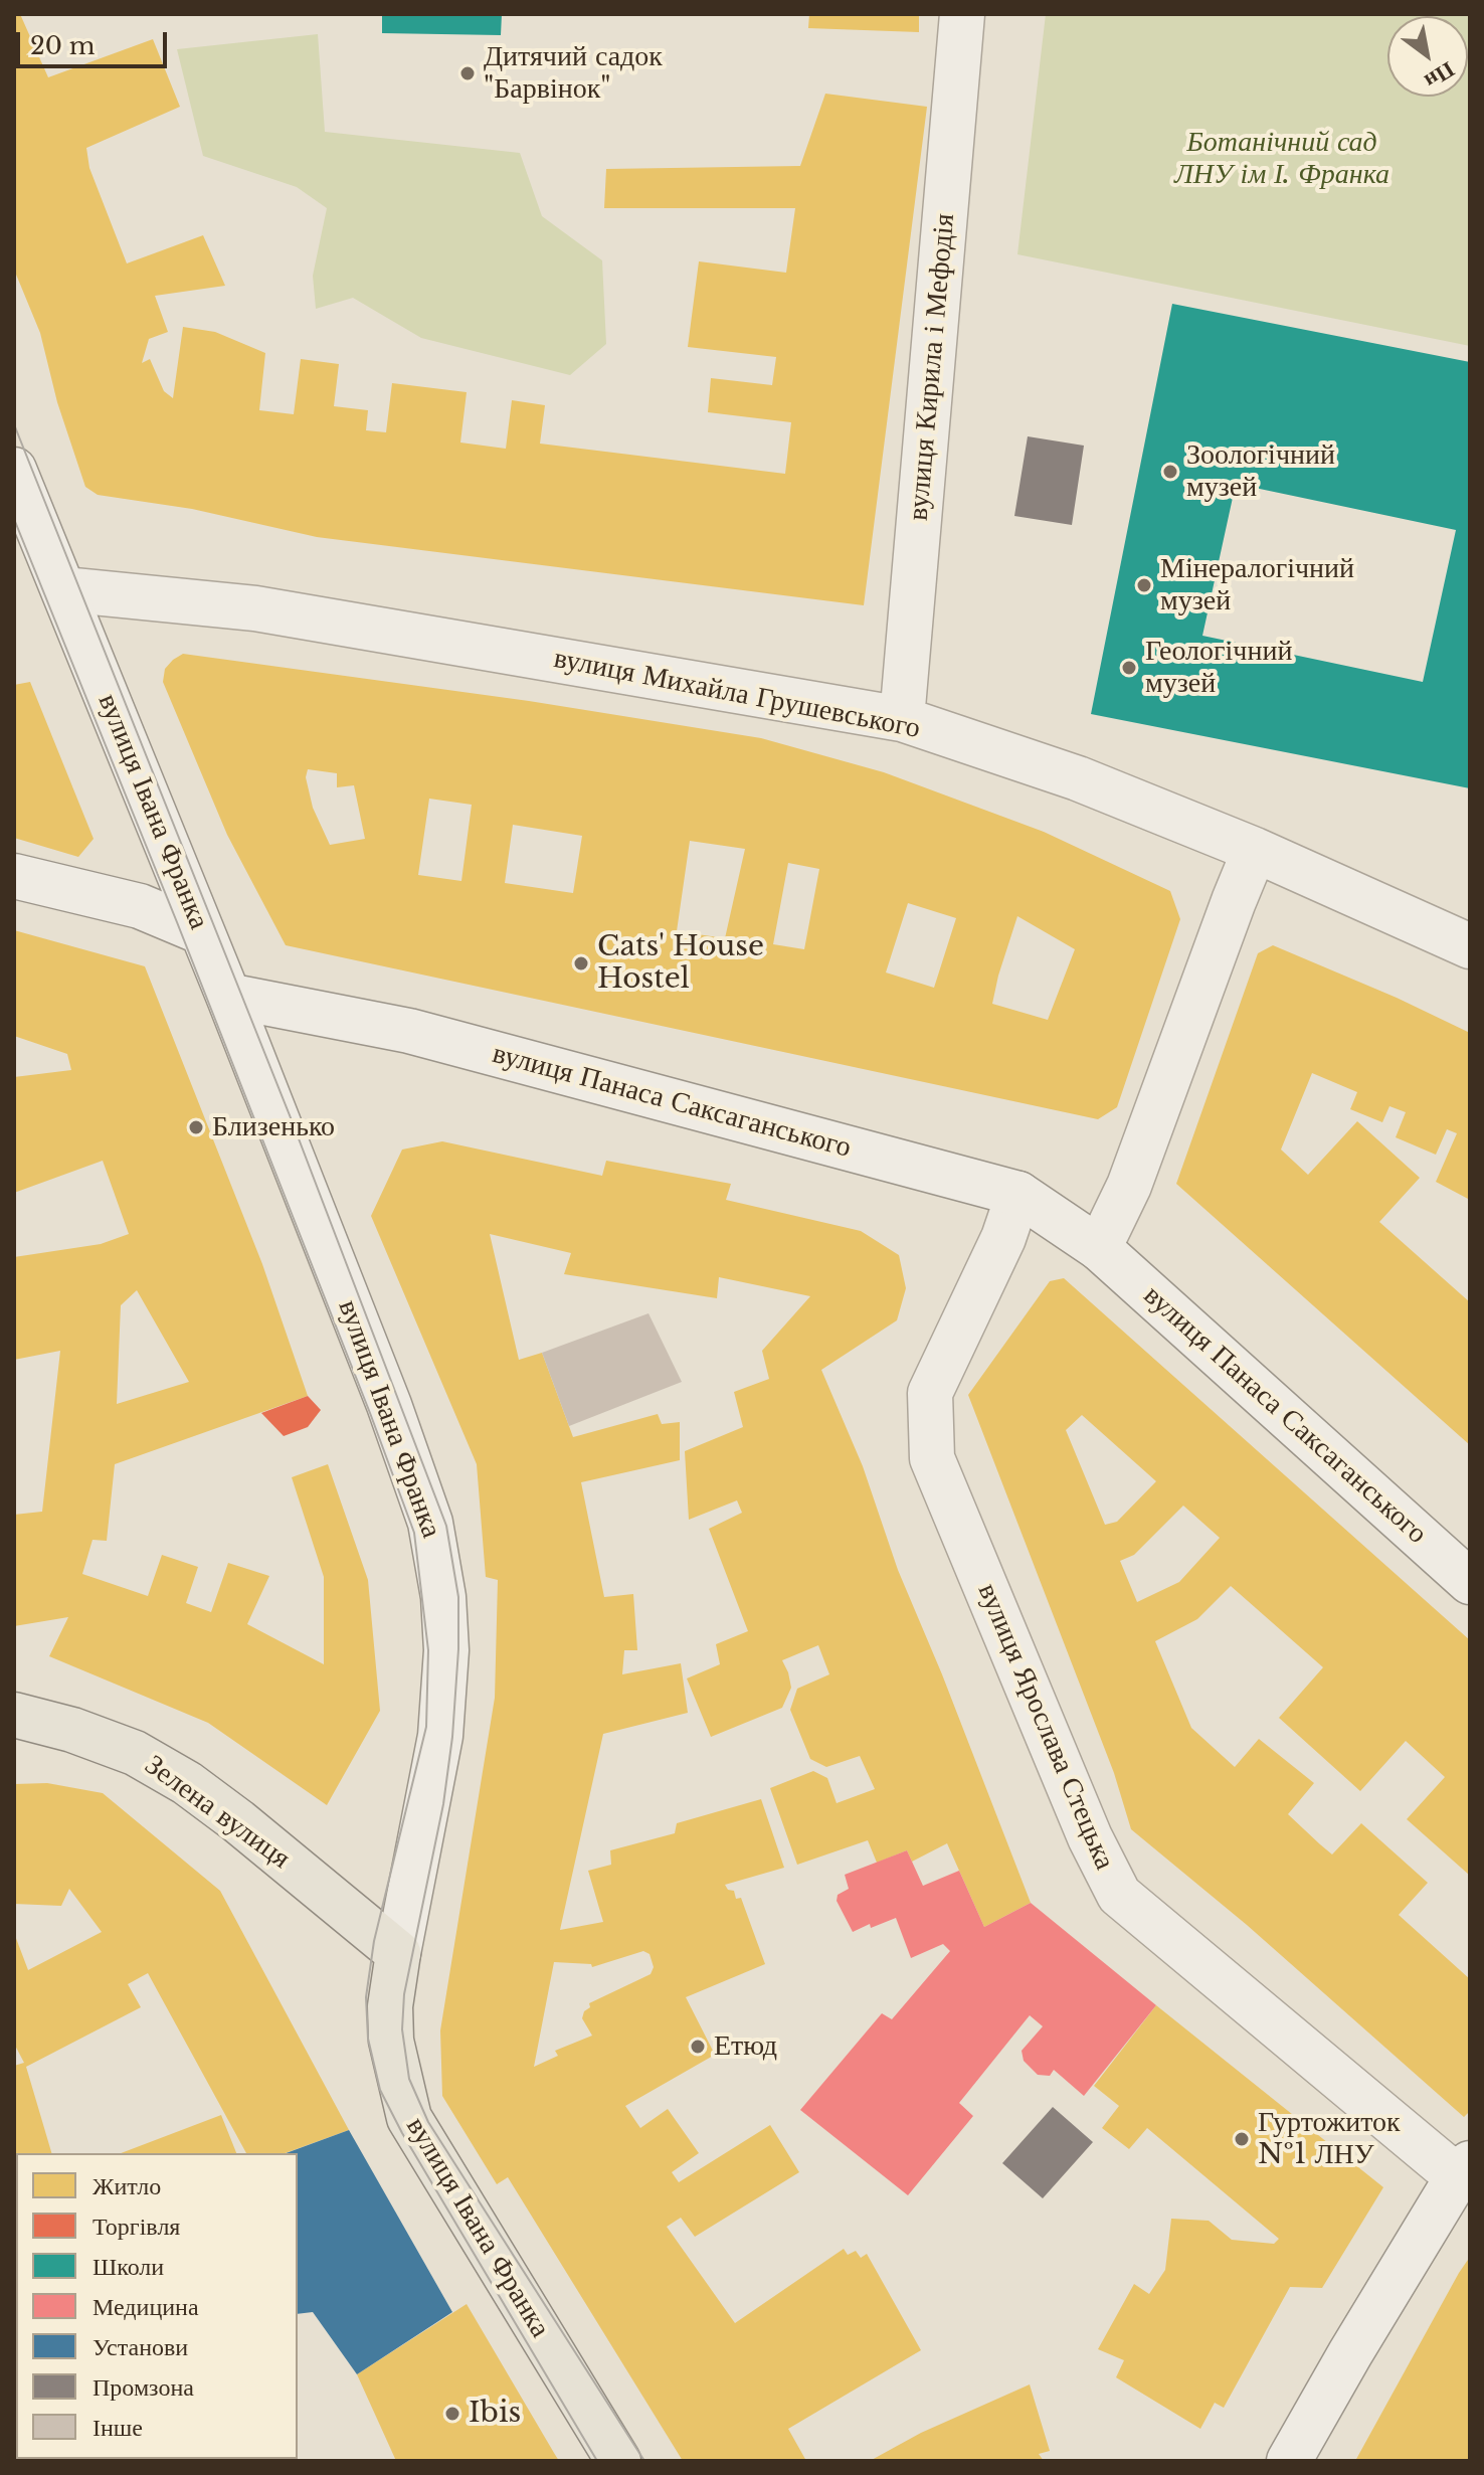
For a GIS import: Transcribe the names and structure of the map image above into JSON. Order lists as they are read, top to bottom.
{
  "streets": {
    "main road": ["вулиця Івана Франка", "Зелена вулиця"],
    "street": [
      "вулиця Кирила і Мефодія",
      "вулиця Михайла Грушевського",
      "вулиця Панаса Саксаганського",
      "вулиця Ярослава Стецька"
    ]
  },
  "crossings": [
    ["вулиця Кирила і Мефодія", "вулиця Михайла Грушевського"],
    ["вулиця Михайла Грушевського", "вулиця Івана Франка"],
    ["вулиця Івана Франка", "вулиця Панаса Саксаганського"],
    ["вулиця Івана Франка", "Зелена вулиця"],
    ["вулиця Панаса Саксаганського", "вулиця Ярослава Стецька"]
  ],
  "parks": ["Ботанічний сад ЛНУ ім І. Франка"],
  "places": [
    "Дитячий садок \"Барвінок\"",
    "Зоологічний музей",
    "Мінералогічний музей",
    "Геологічний музей",
    "Cats' House Hostel",
    "Близенько",
    "Етюд",
    "Гуртожиток №1 ЛНУ",
    "Ibis"
  ],
  "legend": [
    "Житло",
    "Торгівля",
    "Школи",
    "Медицина",
    "Установи",
    "Промзона",
    "Інше"
  ],
  "scale_bar": "20 m",
  "north": "bottom right"
}
